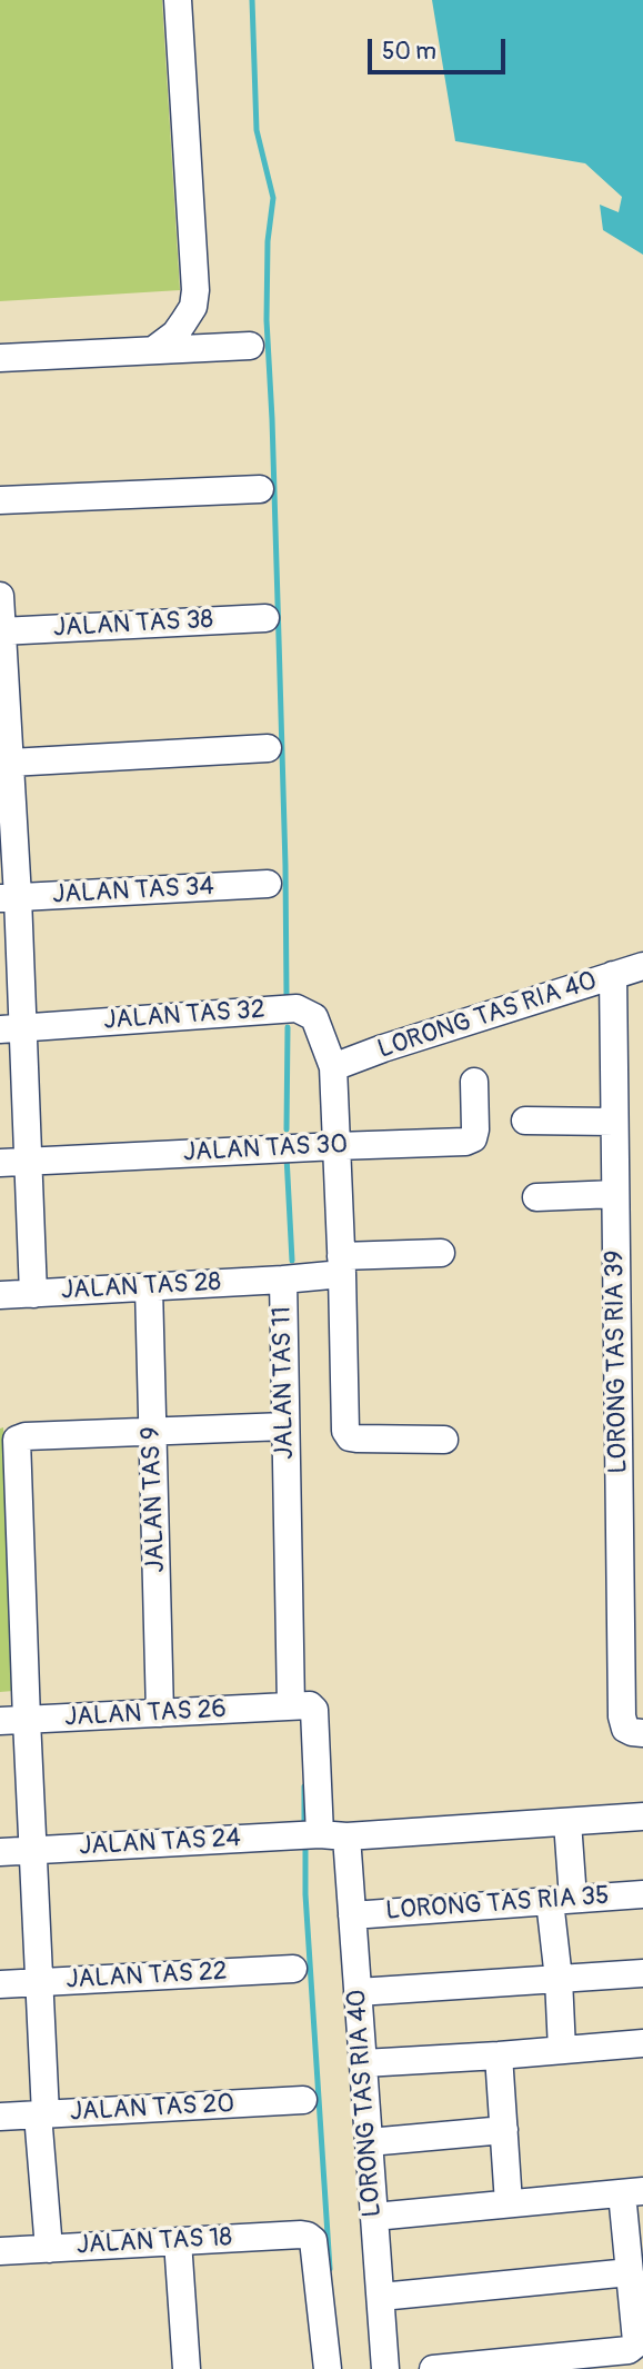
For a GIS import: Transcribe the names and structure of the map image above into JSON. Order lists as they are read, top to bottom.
{
  "streets": {
    "street": [
      "JALAN TAS 38",
      "JALAN TAS 34",
      "JALAN TAS 32",
      "LORONG TAS RIA 40",
      "JALAN TAS 30",
      "JALAN TAS 28",
      "LORONG TAS RIA 39",
      "JALAN TAS 11",
      "JALAN TAS 9",
      "JALAN TAS 26",
      "JALAN TAS 24",
      "LORONG TAS RIA 35",
      "JALAN TAS 22",
      "JALAN TAS 20",
      "JALAN TAS 18"
    ]
  },
  "crossings": [
    ["JALAN TAS 32", "LORONG TAS RIA 40"],
    ["LORONG TAS RIA 40", "LORONG TAS RIA 39"],
    ["LORONG TAS RIA 40", "JALAN TAS 11"],
    ["LORONG TAS RIA 40", "JALAN TAS 26"],
    ["LORONG TAS RIA 40", "JALAN TAS 24"],
    ["LORONG TAS RIA 40", "LORONG TAS RIA 35"],
    ["JALAN TAS 28", "JALAN TAS 11"],
    ["JALAN TAS 28", "JALAN TAS 9"],
    ["JALAN TAS 11", "JALAN TAS 26"],
    ["JALAN TAS 9", "JALAN TAS 26"]
  ],
  "scale_bar": "50 m"
}
